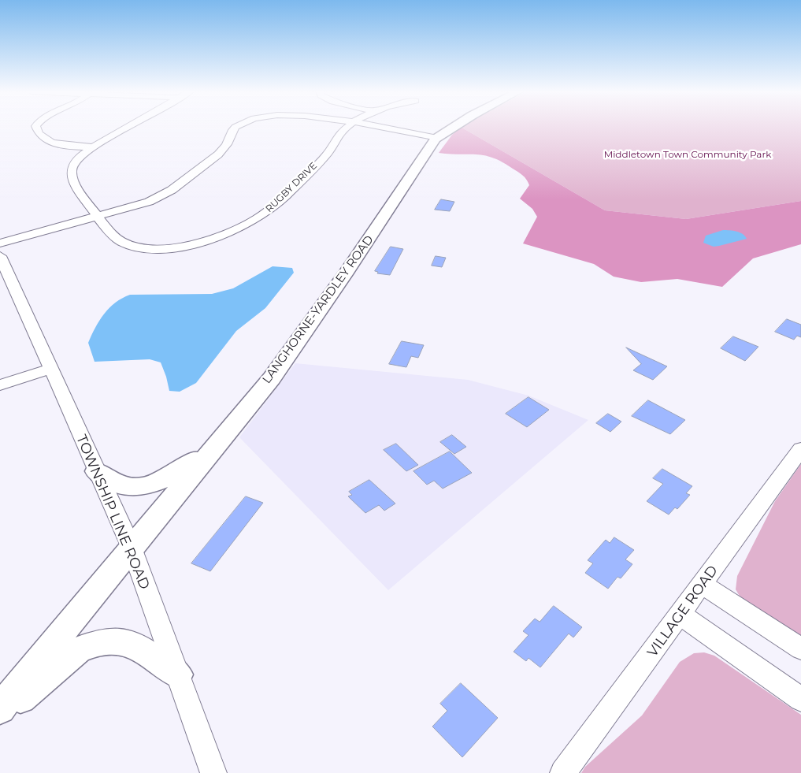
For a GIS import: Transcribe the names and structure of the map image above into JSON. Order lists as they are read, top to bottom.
{
  "streets": {
    "main road": ["LANGHORNE-YARDLEY ROAD"],
    "street": ["RUGBY DRIVE", "TOWNSHIP LINE ROAD", "VILLAGE ROAD"]
  },
  "crossings": [
    ["LANGHORNE-YARDLEY ROAD", "TOWNSHIP LINE ROAD"]
  ],
  "parks": ["Middletown Town Community Park"]
}
